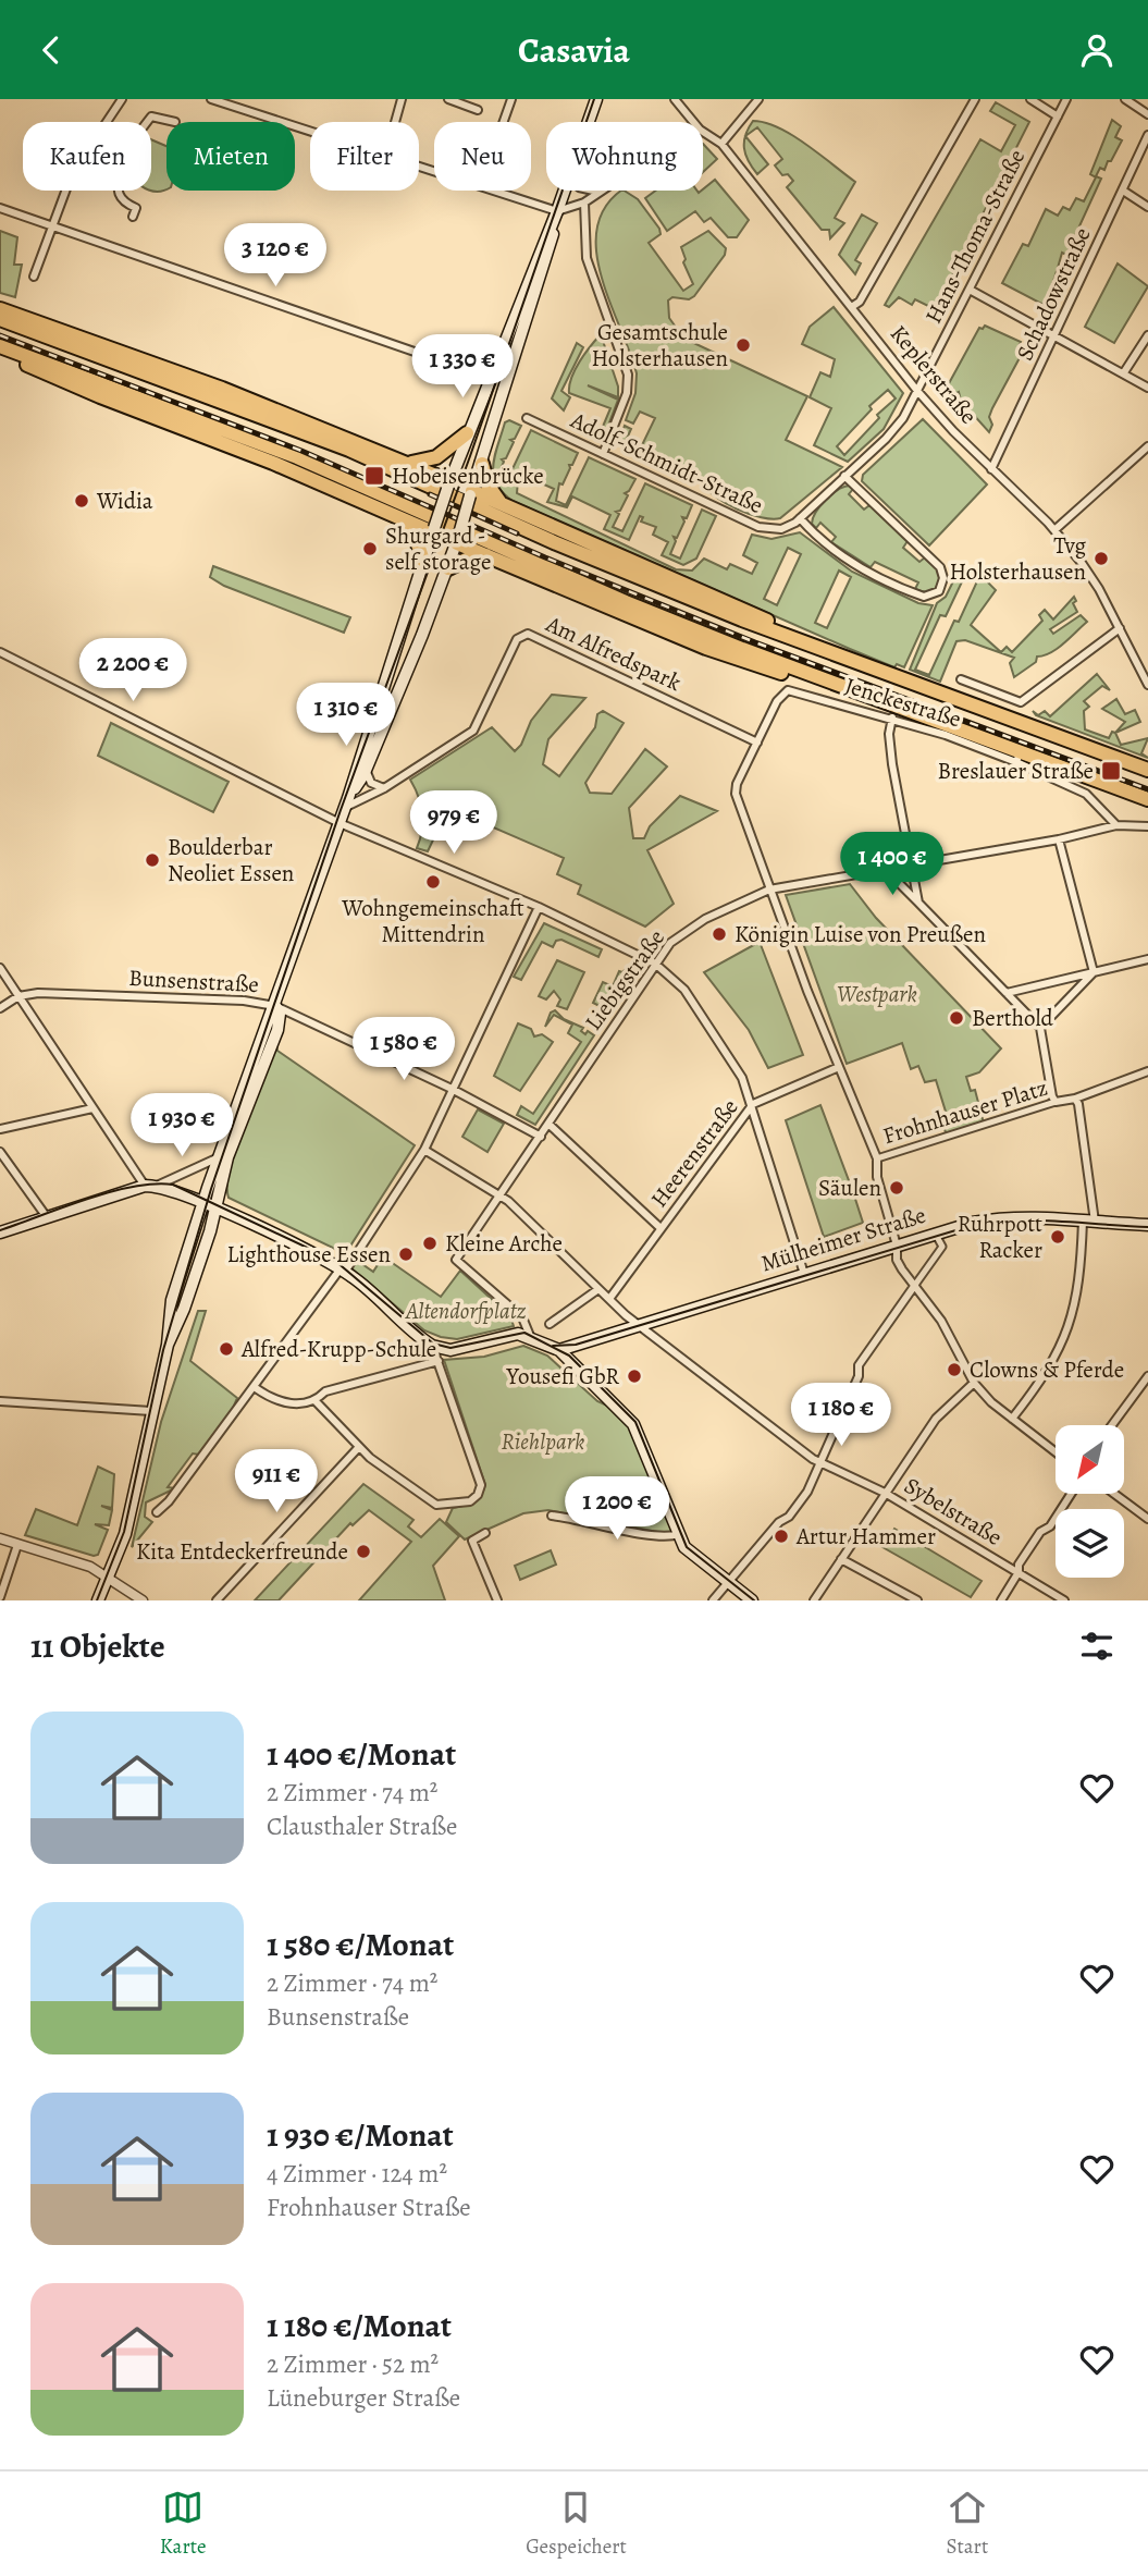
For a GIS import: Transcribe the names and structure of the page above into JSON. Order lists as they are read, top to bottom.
{
  "streets": {
    "main road": ["Mülheimer Straße"],
    "street": [
      "Hans-Thoma-Straße",
      "Schadowstraße",
      "Keplerstraße",
      "Adolf-Schmidt-Straße",
      "Am Alfredspark",
      "Jenckestraße",
      "Liebigstraße",
      "Bunsenstraße",
      "Frohnhauser Platz",
      "Heerenstraße",
      "Sybelstraße"
    ]
  },
  "crossings": [
    ["Hans-Thoma-Straße", "Keplerstraße"],
    ["Hans-Thoma-Straße", "Adolf-Schmidt-Straße"],
    ["Schadowstraße", "Keplerstraße"],
    ["Keplerstraße", "Adolf-Schmidt-Straße"],
    ["Am Alfredspark", "Jenckestraße"],
    ["Jenckestraße", "Liebigstraße"],
    ["Liebigstraße", "Bunsenstraße"],
    ["Liebigstraße", "Sybelstraße"],
    ["Frohnhauser Platz", "Mülheimer Straße"],
    ["Heerenstraße", "Sybelstraße"],
    ["Mülheimer Straße", "Sybelstraße"]
  ],
  "parks": ["Westpark", "Altendorfplatz", "Riehlpark"],
  "places": {
    "other": [
      "Gesamtschule Holsterhausen",
      "Widia",
      "Shurgard - self storage",
      "Tvg Holsterhausen",
      "Boulderbar Neoliet Essen",
      "Wohngemeinschaft Mittendrin",
      "Königin Luise von Preußen",
      "Berthold",
      "Säulen",
      "Ruhrpott Racker",
      "Kleine Arche",
      "Lighthouse Essen",
      "Alfred-Krupp-Schule",
      "Clowns & Pferde",
      "Yousefi GbR",
      "Artur Hammer",
      "Kita Entdeckerfreunde"
    ],
    "transit": ["Hobeisenbrücke", "Breslauer Straße"]
  },
  "north": "bottom left",
  "page": {
    "header": "Casavia",
    "chip": [
      "Kaufen",
      "Mieten",
      "Filter",
      "Neu",
      "Wohnung"
    ],
    "price": [
      "3 120 €",
      "1 330 €",
      "2 200 €",
      "1 310 €",
      "979 €",
      "1 400 €",
      "1 580 €",
      "1 930 €",
      "1 180 €",
      "911 €",
      "1 200 €"
    ],
    "heading": "11 Objekte",
    "list": [
      {
        "name": "1 400 €/Monat",
        "note": "2 Zimmer · 74 m² · Clausthaler Straße"
      },
      {
        "name": "1 580 €/Monat",
        "note": "2 Zimmer · 74 m² · Bunsenstraße"
      },
      {
        "name": "1 930 €/Monat",
        "note": "4 Zimmer · 124 m² · Frohnhauser Straße"
      },
      {
        "name": "1 180 €/Monat",
        "note": "2 Zimmer · 52 m² · Lüneburger Straße"
      }
    ],
    "tabs": ["Karte", "Gespeichert", "Start"]
  }
}
